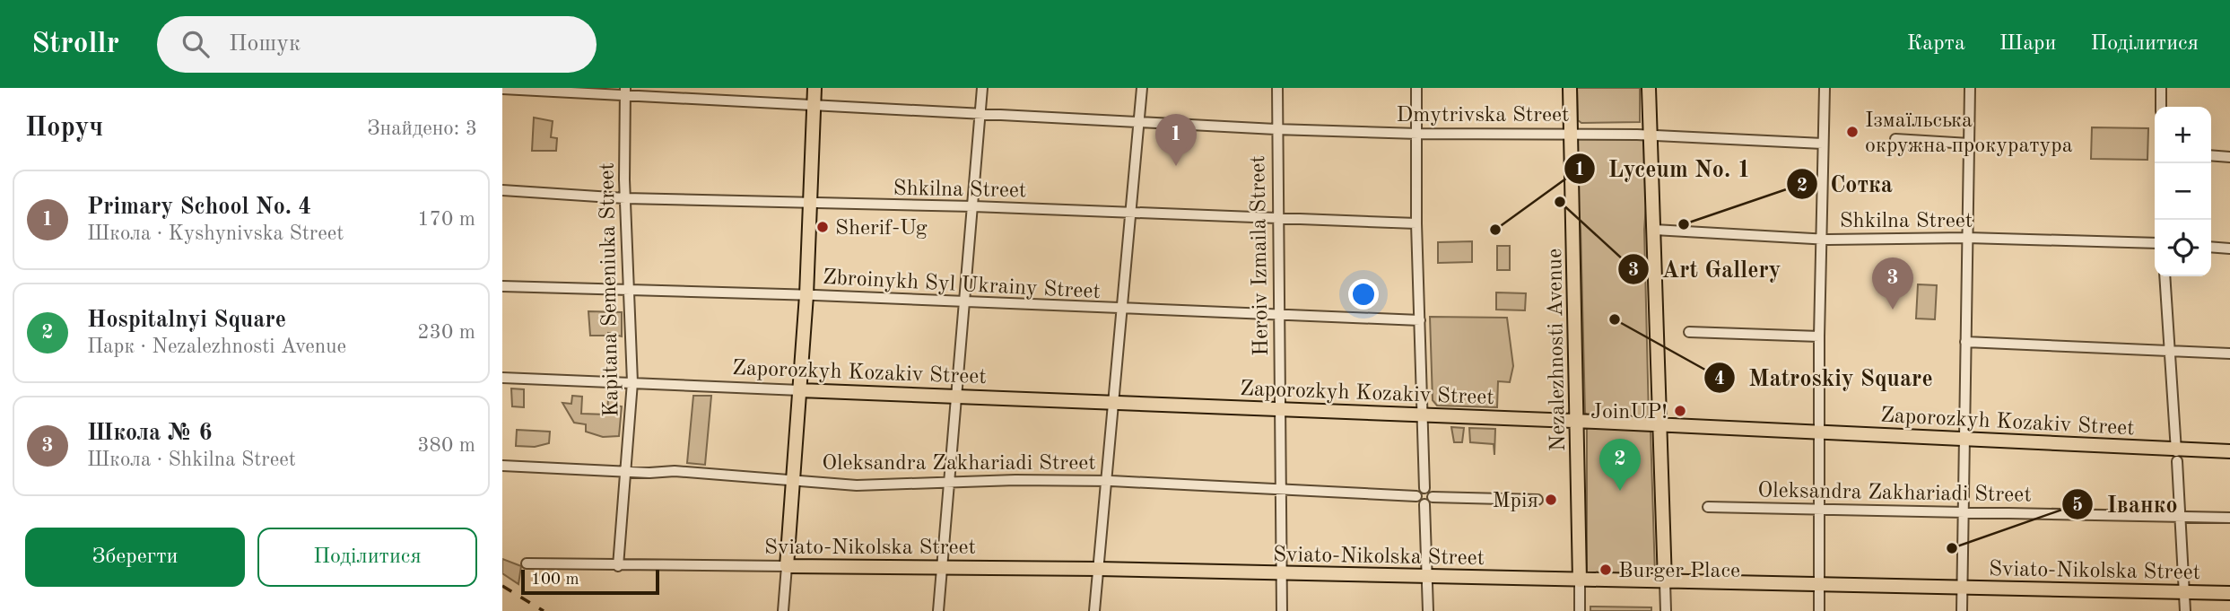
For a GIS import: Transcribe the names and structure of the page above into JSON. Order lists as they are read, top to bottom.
{
  "streets": {
    "main road": ["Nezalezhnosti Avenue", "Zaporozkyh Kozakiv Street", "Sviato-Nikolska Street"],
    "street": [
      "Dmytrivska Street",
      "Shkilna Street",
      "Heroiv Izmaila Street",
      "Zbroinykh Syl Ukrainy Street",
      "Kapitana Semeniuka Street",
      "Oleksandra Zakhariadi Street"
    ]
  },
  "crossings": [
    ["Dmytrivska Street", "Heroiv Izmaila Street"],
    ["Dmytrivska Street", "Kapitana Semeniuka Street"],
    ["Dmytrivska Street", "Nezalezhnosti Avenue"],
    ["Shkilna Street", "Heroiv Izmaila Street"],
    ["Shkilna Street", "Kapitana Semeniuka Street"],
    ["Heroiv Izmaila Street", "Zbroinykh Syl Ukrainy Street"],
    ["Heroiv Izmaila Street", "Zaporozkyh Kozakiv Street"],
    ["Heroiv Izmaila Street", "Oleksandra Zakhariadi Street"],
    ["Heroiv Izmaila Street", "Sviato-Nikolska Street"],
    ["Zbroinykh Syl Ukrainy Street", "Kapitana Semeniuka Street"],
    ["Kapitana Semeniuka Street", "Zaporozkyh Kozakiv Street"],
    ["Kapitana Semeniuka Street", "Oleksandra Zakhariadi Street"],
    ["Kapitana Semeniuka Street", "Sviato-Nikolska Street"],
    ["Nezalezhnosti Avenue", "Zaporozkyh Kozakiv Street"],
    ["Nezalezhnosti Avenue", "Sviato-Nikolska Street"]
  ],
  "places": [
    "Ізмаїльська окружна прокуратура",
    "Art Gallery",
    "Сотка",
    "Sherif-Ug",
    "Lyceum No. 1",
    "Matroskiy Square",
    "JoinUP!",
    "Мрія",
    "Іванко",
    "Burger Place"
  ],
  "scale_bar": "100 m",
  "page": {
    "header": "Strollr",
    "search": "Пошук",
    "nav": ["Карта", "Шари", "Поділитися"],
    "heading": ["Поруч", "Знайдено: 3"],
    "map_buttons": ["+", "−"],
    "pins": ["1", "3", "2"],
    "list": [
      {
        "mark": "1",
        "name": "Primary School No. 4",
        "note": "Школа · Kyshynivska Street",
        "value": "170 m"
      },
      {
        "mark": "2",
        "name": "Hospitalnyi Square",
        "note": "Парк · Nezalezhnosti Avenue",
        "value": "230 m"
      },
      {
        "mark": "3",
        "name": "Школа № 6",
        "note": "Школа · Shkilna Street",
        "value": "380 m"
      }
    ],
    "buttons": ["Зберегти", "Поділитися"],
    "scale": "100 m"
  }
}
